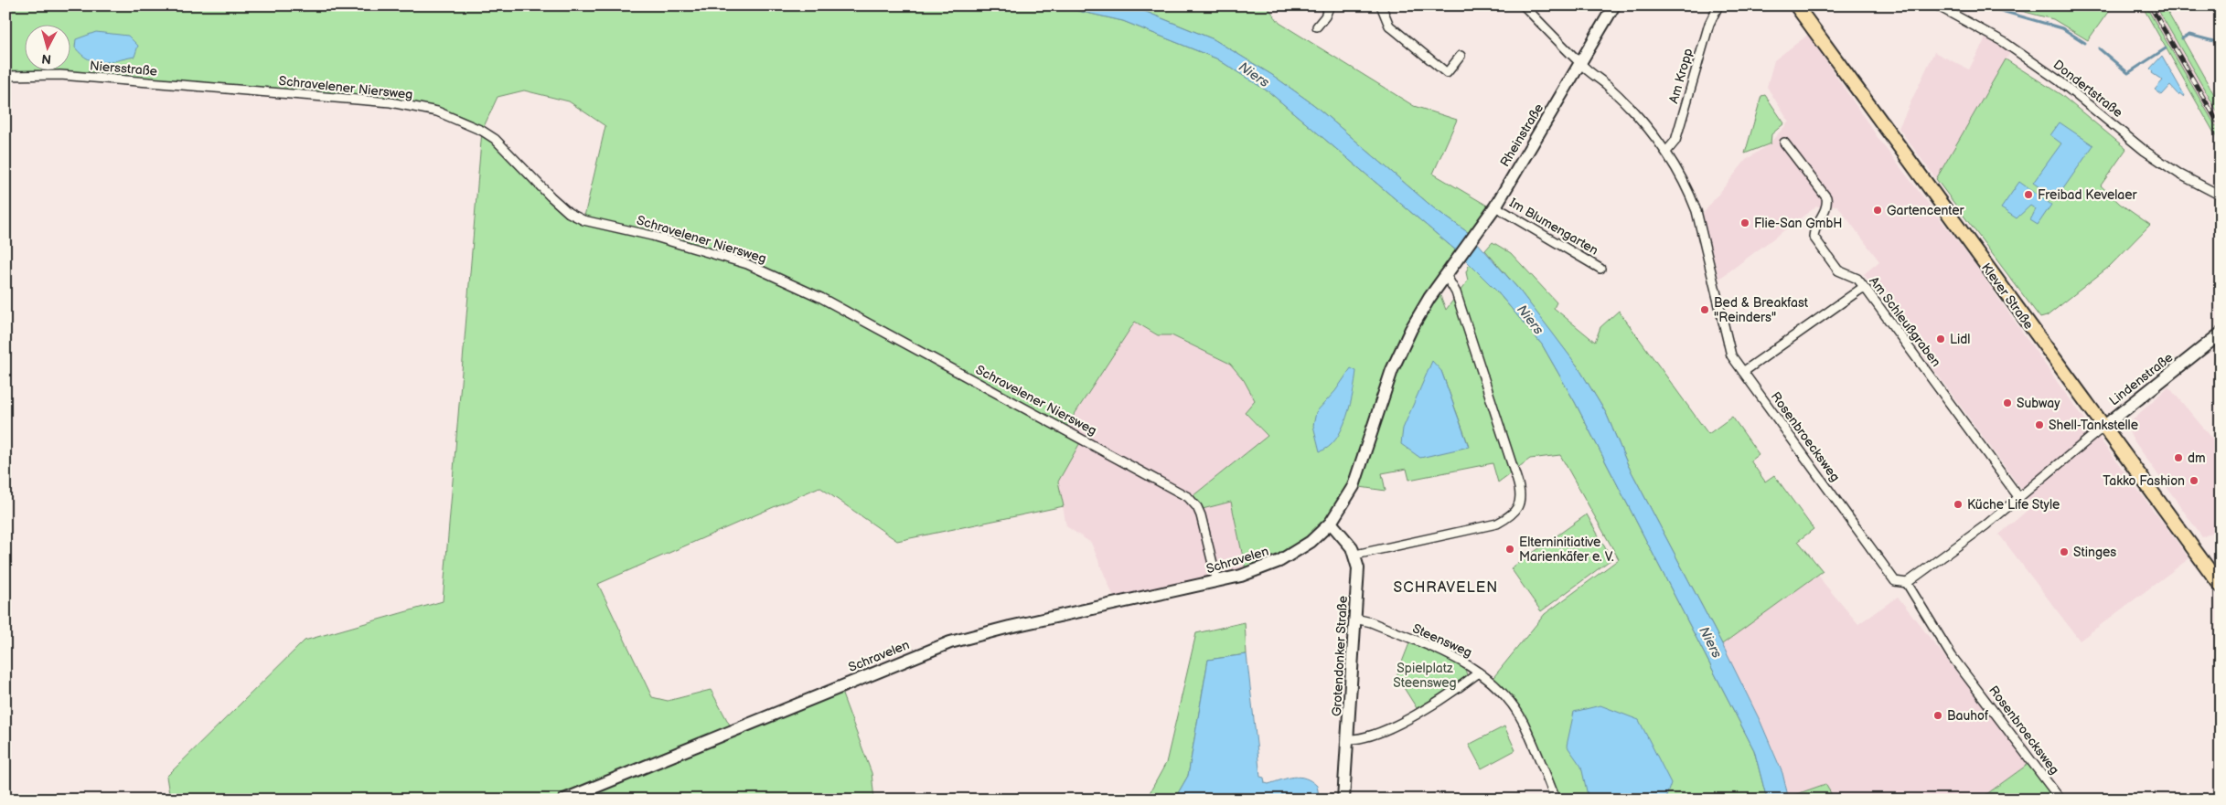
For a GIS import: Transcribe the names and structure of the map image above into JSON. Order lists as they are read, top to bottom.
{
  "streets": {
    "main road": [
      "Rheinstraße",
      "Klever Straße",
      "Lindenstraße",
      "Schravelen",
      "Grotendonker Straße"
    ],
    "street": [
      "Niersstraße",
      "Am Kropp",
      "Schravelener Niersweg",
      "Dondertstraße",
      "Im Blumengarten",
      "Am Schleußgraben",
      "Rosenbroecksweg",
      "Steensweg"
    ]
  },
  "crossings": [
    ["Niersstraße", "Schravelener Niersweg"],
    ["Am Kropp", "Rosenbroecksweg"],
    ["Schravelener Niersweg", "Schravelen"],
    ["Rheinstraße", "Im Blumengarten"],
    ["Rheinstraße", "Rosenbroecksweg"],
    ["Rheinstraße", "Schravelen"],
    ["Klever Straße", "Lindenstraße"],
    ["Am Schleußgraben", "Lindenstraße"],
    ["Lindenstraße", "Rosenbroecksweg"],
    ["Schravelen", "Grotendonker Straße"],
    ["Steensweg", "Grotendonker Straße"]
  ],
  "districts": ["SCHRAVELEN"],
  "water": ["Niers"],
  "parks": ["Spielplatz Steensweg"],
  "places": [
    "Freibad Kevelaer",
    "Gartencenter",
    "Flie-San GmbH",
    "Bed & Breakfast \"Reinders\"",
    "Lidl",
    "Subway",
    "Shell-Tankstelle",
    "dm",
    "Takko Fashion",
    "Küche Life Style",
    "Elterninitiative Marienkäfer e. V.",
    "Stinges",
    "Bauhof"
  ],
  "north": "bottom"
}
